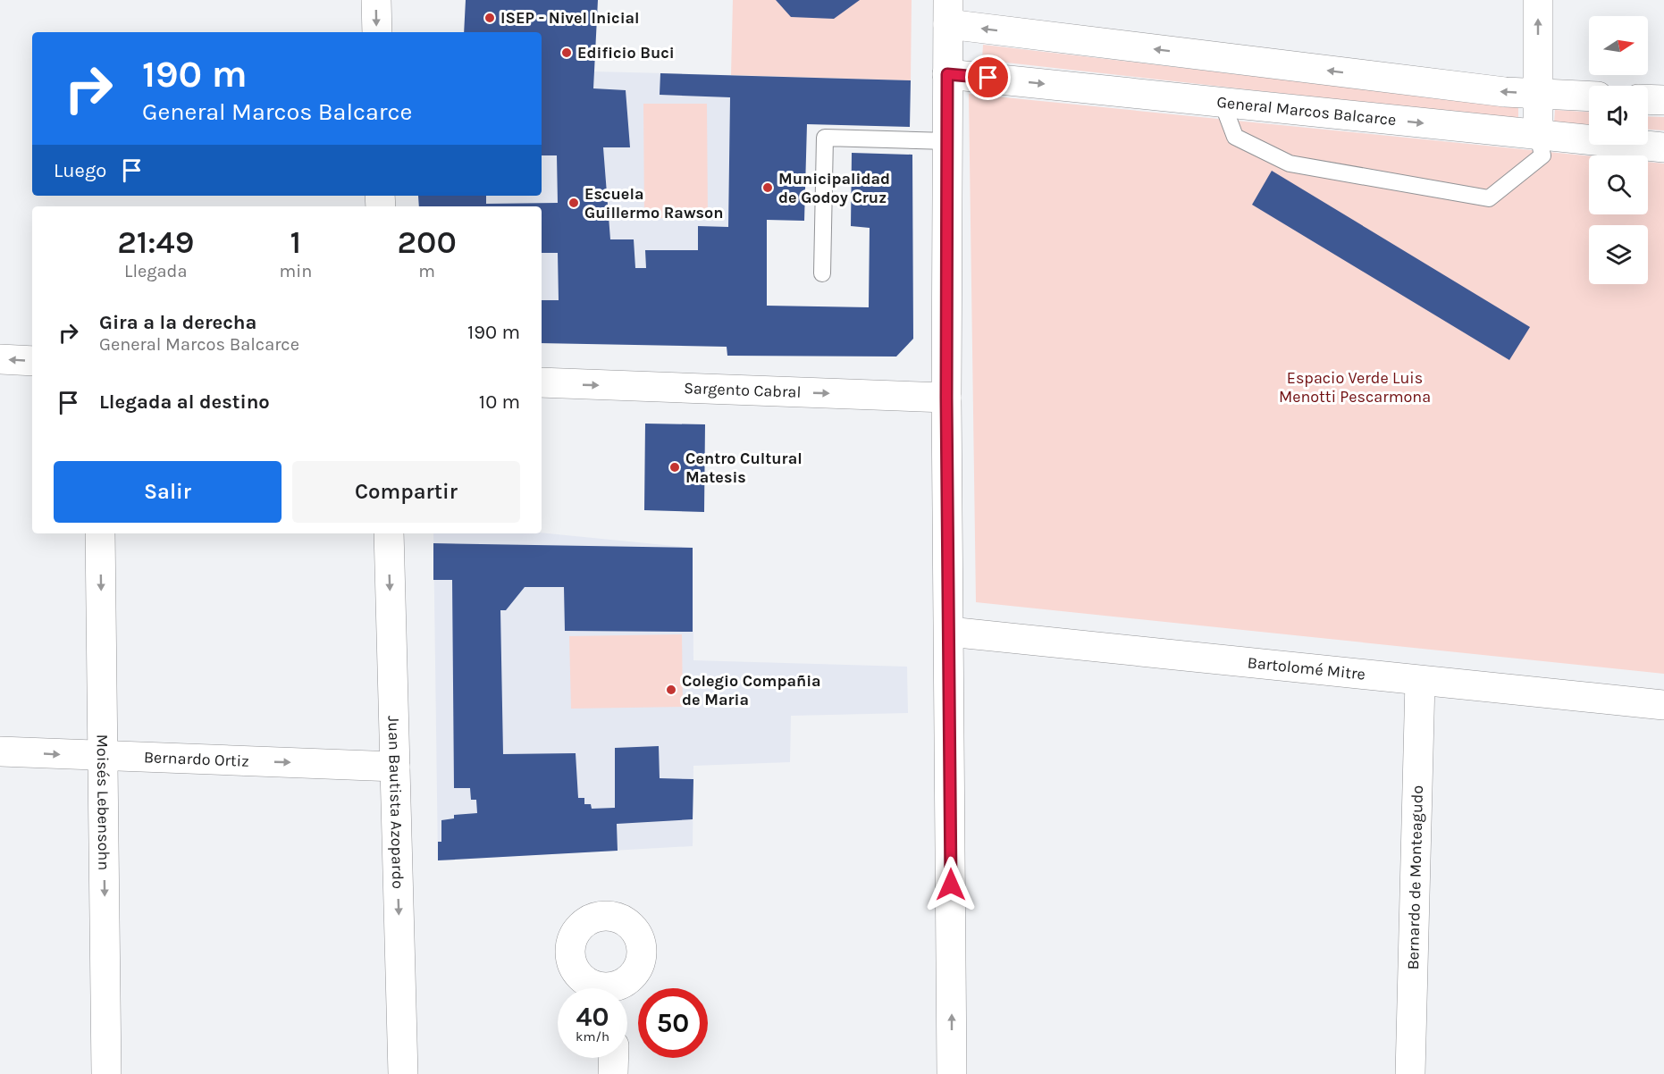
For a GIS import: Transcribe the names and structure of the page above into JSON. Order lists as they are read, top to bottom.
{
  "streets": {
    "street": [
      "General Marcos Balcarce",
      "Sargento Cabral",
      "Bartolomé Mitre",
      "Bernardo Ortiz",
      "Moisés Lebensohn",
      "Juan Bautista Azopardo",
      "Bernardo de Monteagudo"
    ]
  },
  "crossings": [
    ["Bartolomé Mitre", "Bernardo de Monteagudo"],
    ["Bernardo Ortiz", "Moisés Lebensohn"],
    ["Bernardo Ortiz", "Juan Bautista Azopardo"]
  ],
  "one_way": [
    "Sargento Cabral",
    "Bernardo Ortiz",
    "Moisés Lebensohn",
    "Juan Bautista Azopardo"
  ],
  "parks": ["Espacio Verde Luis Menotti Pescarmona"],
  "places": [
    "ISEP - Nivel Inicial",
    "Edificio Buci",
    "Municipalidad de Godoy Cruz",
    "Escuela Guillermo Rawson",
    "Centro Cultural Matesis",
    "Colegio Compañia de Maria"
  ],
  "north": "right",
  "page": {
    "turn": ["190 m", "General Marcos Balcarce"],
    "then": "Luego",
    "eta": [
      "21:49",
      "Llegada",
      "1",
      "min",
      "200",
      "m"
    ],
    "list": [
      {
        "name": "Gira a la derecha",
        "note": "General Marcos Balcarce",
        "value": "190 m"
      },
      {
        "name": "Llegada al destino",
        "value": "10 m"
      }
    ],
    "buttons": ["Salir", "Compartir"],
    "speed": "40 km/h",
    "limit": "50"
  }
}
